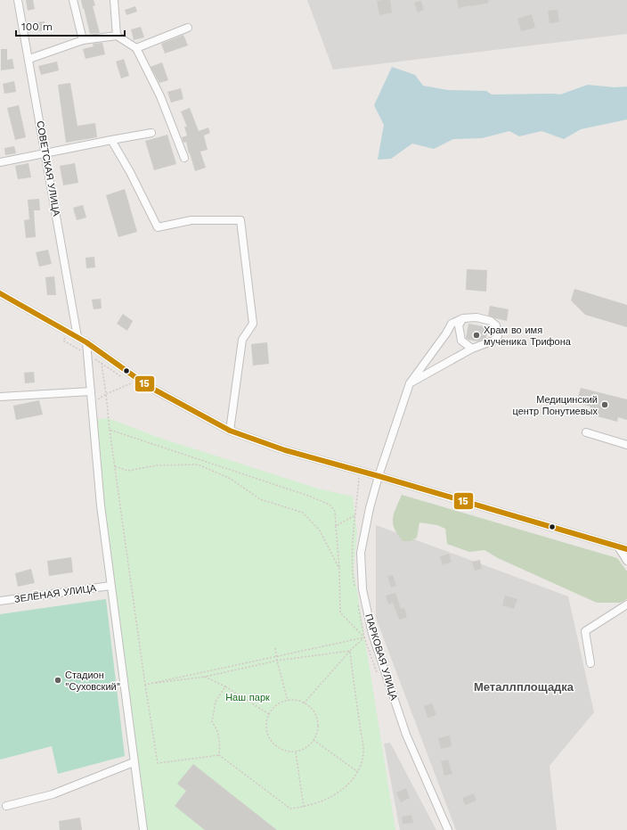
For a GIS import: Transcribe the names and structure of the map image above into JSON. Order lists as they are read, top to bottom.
{
  "streets": {
    "street": ["СОВЕТСКАЯ УЛИЦА", "ЗЕЛЁНАЯ УЛИЦА", "ПАРКОВАЯ УЛИЦА"]
  },
  "districts": ["Металлплощадка"],
  "parks": ["Наш парк"],
  "places": ["Храм во имя мученика Трифона", "Медицинский центр Понутиевых", "Стадион \"Суховский\""],
  "lines": ["transit line 15"],
  "scale_bar": "100 m"
}
